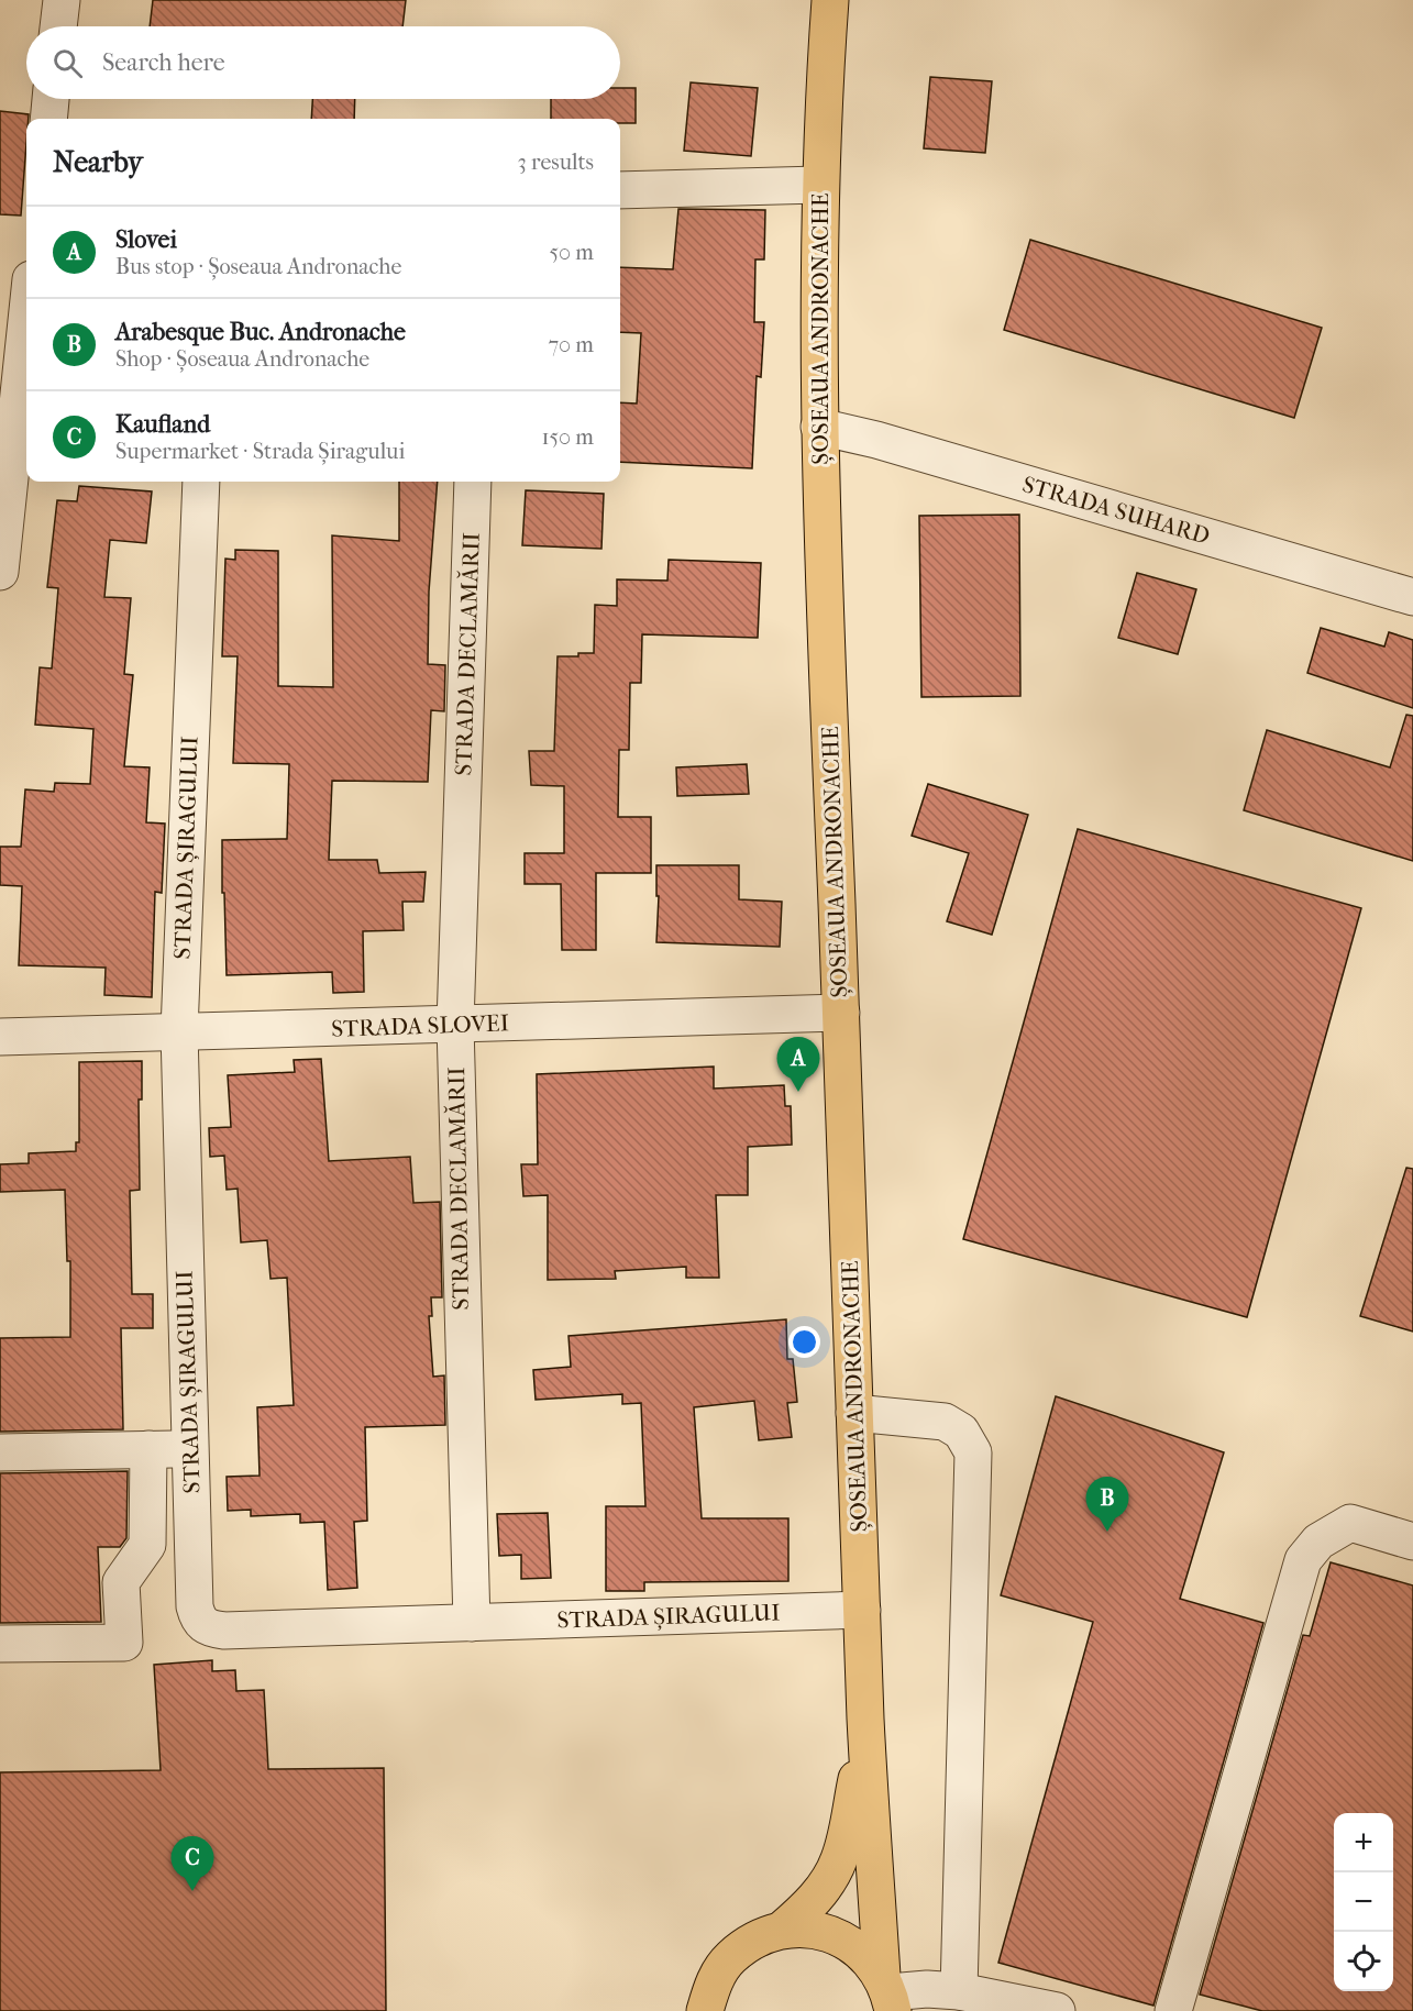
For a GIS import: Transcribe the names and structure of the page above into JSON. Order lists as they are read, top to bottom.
{
  "streets": {
    "main road": ["ȘOSEAUA ANDRONACHE"],
    "street": [
      "STRADA SUHARD",
      "STRADA DECLAMĂRII",
      "STRADA ȘIRAGULUI",
      "STRADA SLOVEI"
    ]
  },
  "crossings": [
    ["ȘOSEAUA ANDRONACHE", "STRADA SUHARD"],
    ["ȘOSEAUA ANDRONACHE", "STRADA ȘIRAGULUI"],
    ["ȘOSEAUA ANDRONACHE", "STRADA SLOVEI"],
    ["STRADA DECLAMĂRII", "STRADA ȘIRAGULUI"],
    ["STRADA DECLAMĂRII", "STRADA SLOVEI"],
    ["STRADA ȘIRAGULUI", "STRADA SLOVEI"]
  ],
  "page": {
    "search": "Search here",
    "heading": ["Nearby", "3 results"],
    "list": [
      {
        "mark": "A",
        "name": "Slovei",
        "note": "Bus stop · Șoseaua Andronache",
        "value": "50 m"
      },
      {
        "mark": "B",
        "name": "Arabesque Buc. Andronache",
        "note": "Shop · Șoseaua Andronache",
        "value": "70 m"
      },
      {
        "mark": "C",
        "name": "Kaufland",
        "note": "Supermarket · Strada Șiragului",
        "value": "150 m"
      }
    ],
    "pins": ["A", "B", "C"],
    "map_buttons": ["+", "−"]
  }
}
